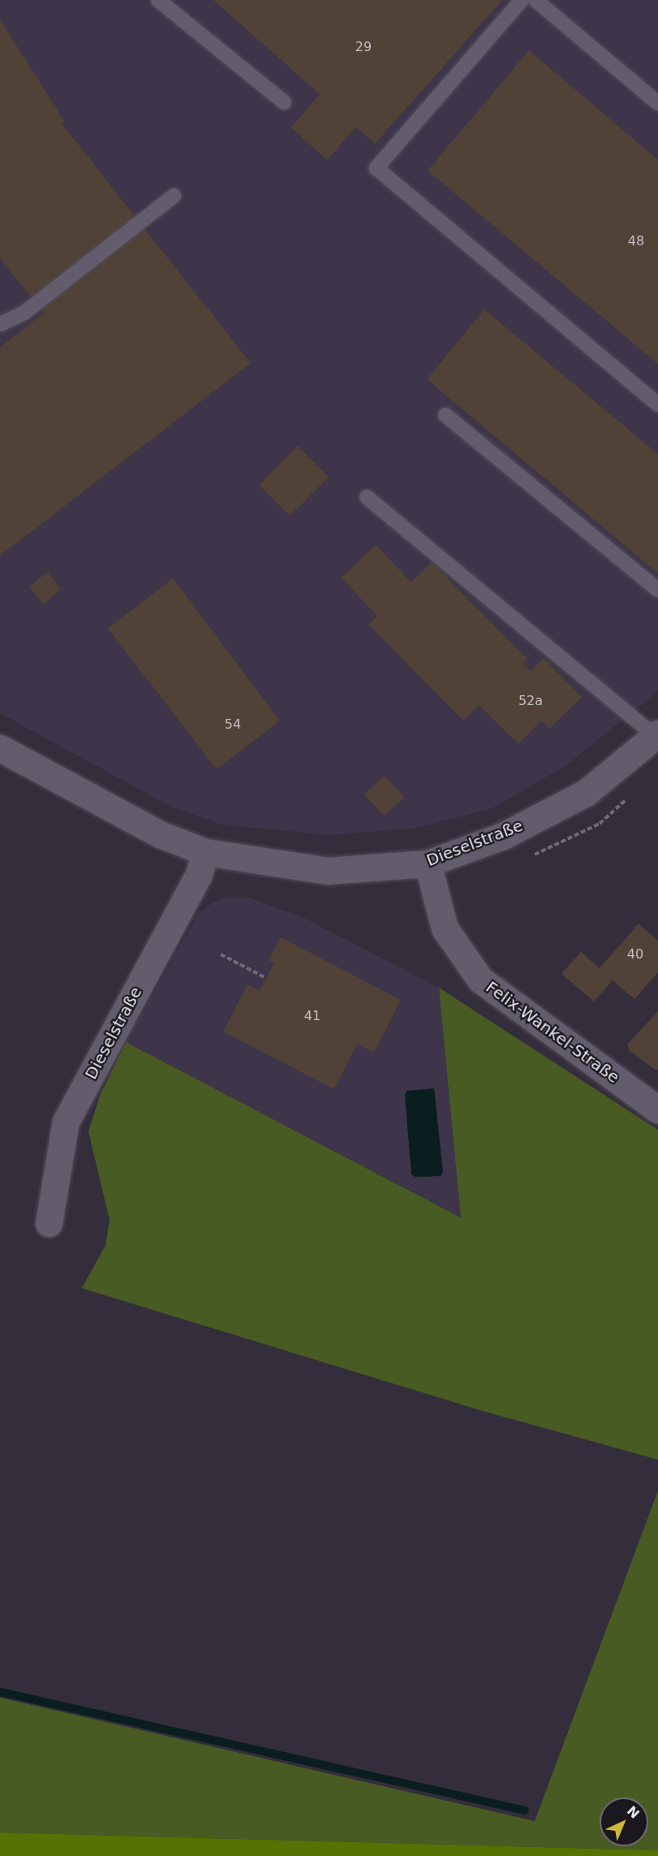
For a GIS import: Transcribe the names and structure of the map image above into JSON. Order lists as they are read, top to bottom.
{
  "streets": {
    "street": ["Dieselstraße", "Felix-Wankel-Straße"]
  },
  "crossings": [
    ["Dieselstraße", "Felix-Wankel-Straße"]
  ],
  "house_numbers": [
    "29",
    "48",
    "52a",
    "54",
    "40",
    "41"
  ],
  "north": "top right"
}
